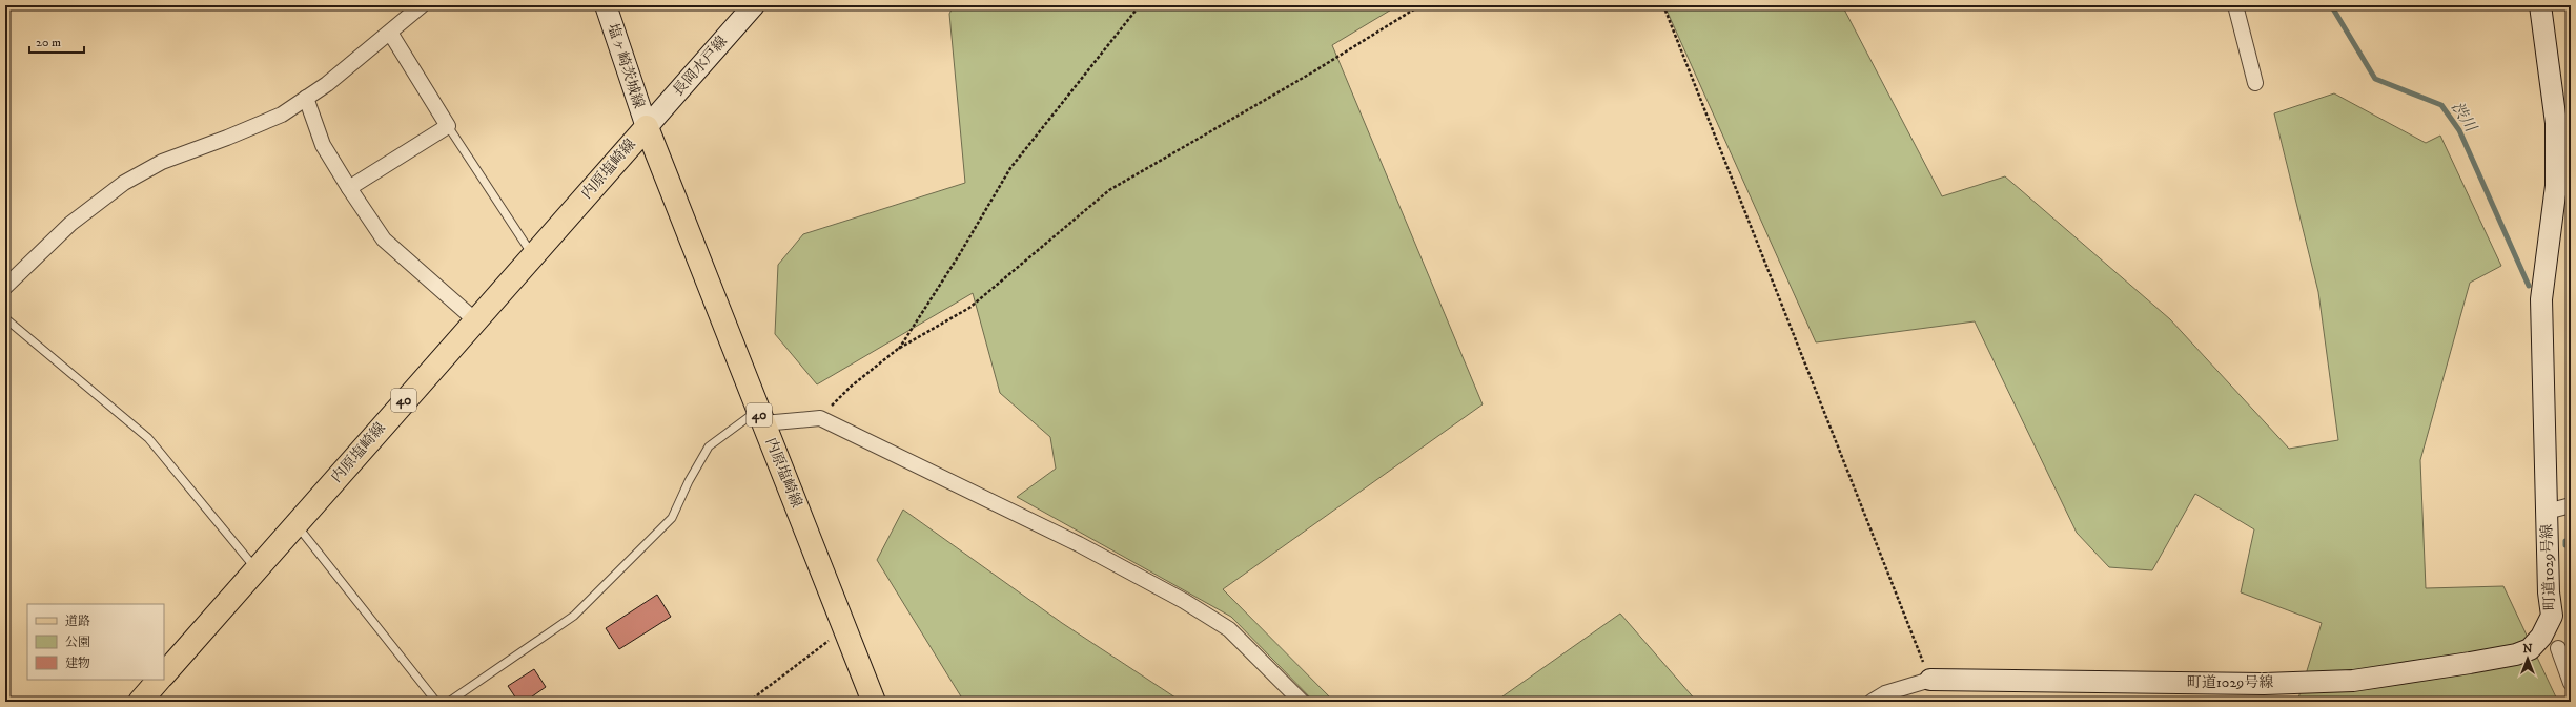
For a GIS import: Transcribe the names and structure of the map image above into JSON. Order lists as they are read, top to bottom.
{
  "streets": {
    "main road": ["内原塩崎線", "40"],
    "street": ["塩ヶ崎茨城線", "長岡水戸線", "町道1029号線"]
  },
  "crossings": [
    ["塩ヶ崎茨城線", "長岡水戸線"],
    ["塩ヶ崎茨城線", "内原塩崎線"],
    ["長岡水戸線", "内原塩崎線"]
  ],
  "water": ["渋川"],
  "legend": ["道路", "公園", "建物"],
  "scale_bar": "20 m",
  "north": "top"
}
